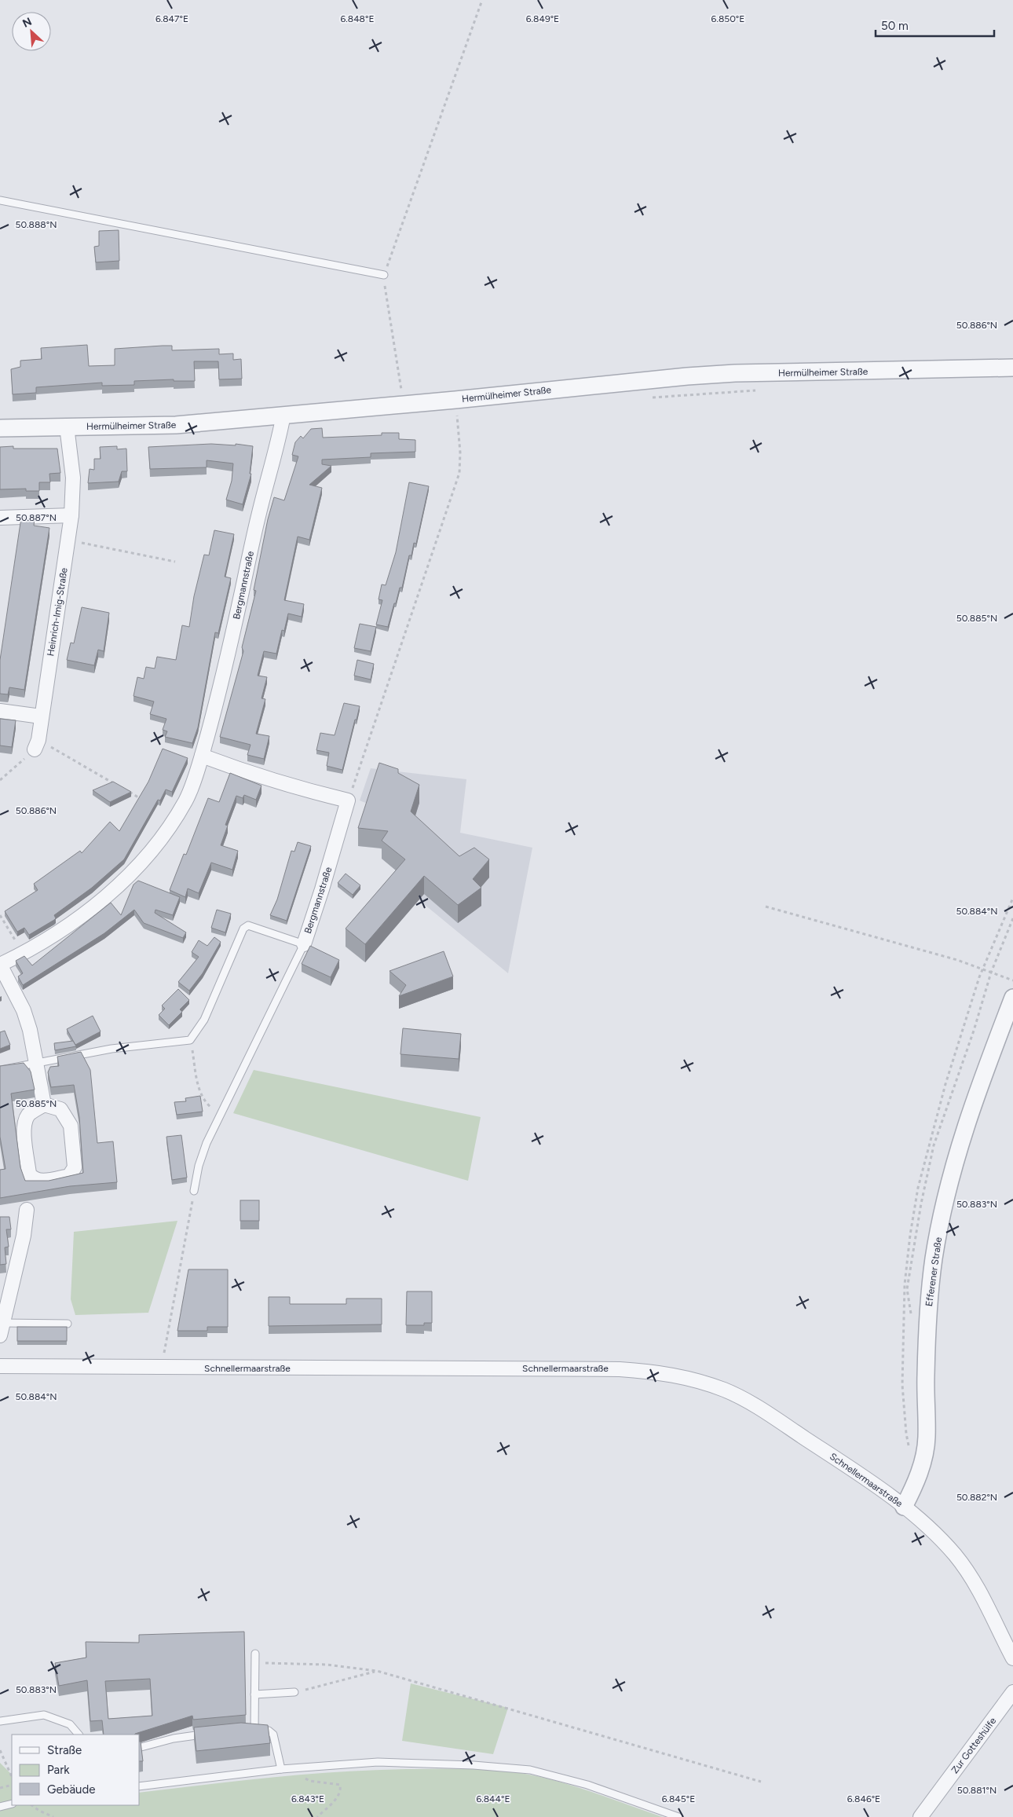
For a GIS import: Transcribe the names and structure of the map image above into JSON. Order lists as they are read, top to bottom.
{
  "streets": {
    "street": [
      "Hermülheimer Straße",
      "Bergmannstraße",
      "Heinrich-Imig-Straße",
      "Efferener Straße",
      "Schnellermaarstraße",
      "Zur Gotteshülfe"
    ]
  },
  "crossings": [
    ["Hermülheimer Straße", "Bergmannstraße"],
    ["Hermülheimer Straße", "Heinrich-Imig-Straße"],
    ["Efferener Straße", "Schnellermaarstraße"]
  ],
  "legend": ["Straße", "Park", "Gebäude"],
  "scale_bar": "50 m",
  "north": "top left",
  "coordinates": [
    "6.847°E",
    "6.849°E",
    "6.850°E",
    "6.848°E",
    "50.888°N",
    "50.886°N",
    "50.887°N",
    "50.885°N",
    "50.884°N",
    "50.883°N",
    "50.882°N",
    "50.881°N",
    "6.843°E",
    "6.844°E",
    "6.845°E",
    "6.846°E"
  ]
}
